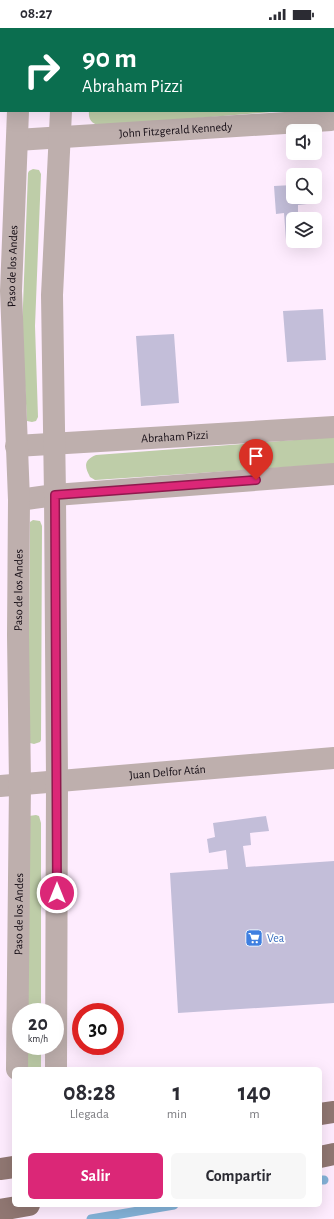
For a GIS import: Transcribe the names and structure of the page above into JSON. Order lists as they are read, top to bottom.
{
  "streets": {
    "street": [
      "John Fitzgerald Kennedy",
      "Paso de los Andes",
      "Abraham Pizzi",
      "Juan Delfor Atán"
    ]
  },
  "crossings": [
    ["John Fitzgerald Kennedy", "Paso de los Andes"],
    ["Paso de los Andes", "Abraham Pizzi"],
    ["Paso de los Andes", "Juan Delfor Atán"]
  ],
  "places": {
    "supermarket": ["Vea"]
  },
  "page": {
    "status": "08:27",
    "turn": ["90 m", "Abraham Pizzi"],
    "speed": "20 km/h",
    "limit": "30",
    "eta": [
      "08:28",
      "Llegada",
      "1",
      "min",
      "140",
      "m"
    ],
    "buttons": ["Salir", "Compartir"]
  }
}
